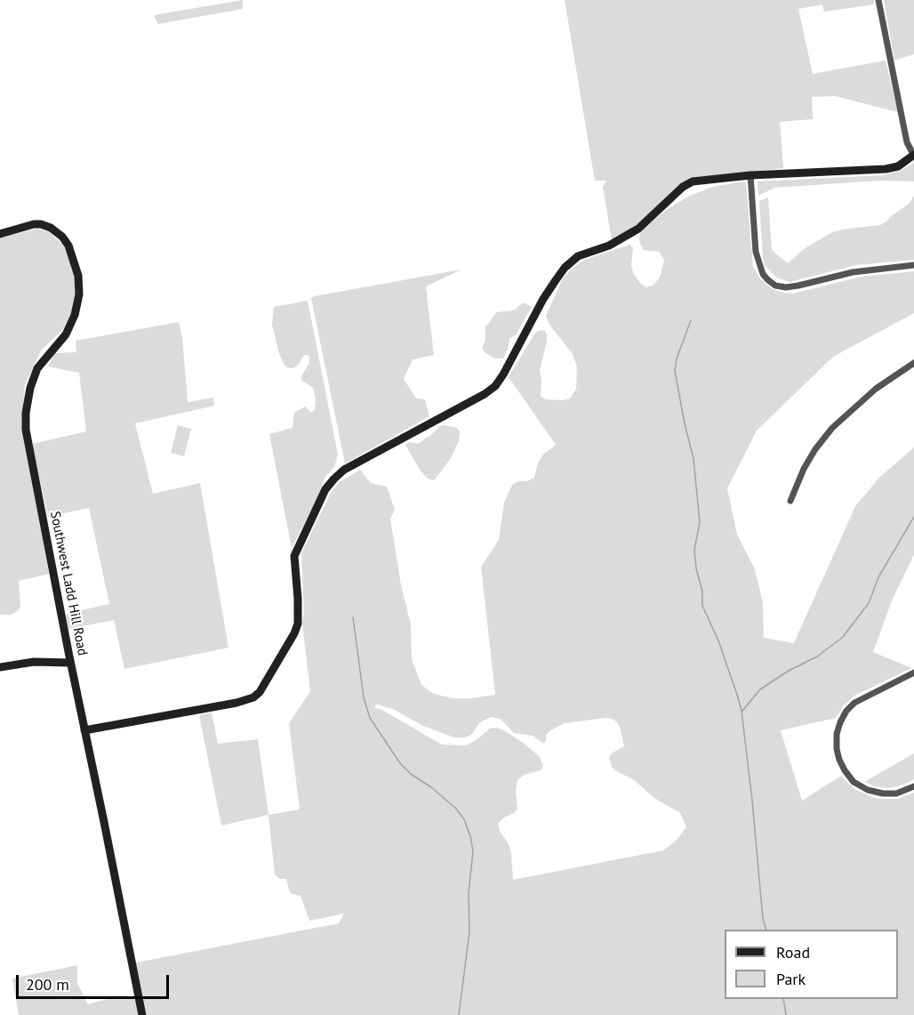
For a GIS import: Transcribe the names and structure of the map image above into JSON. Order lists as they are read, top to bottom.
{
  "streets": {
    "street": ["Southwest Ladd Hill Road"]
  },
  "legend": ["Road", "Park"],
  "scale_bar": "200 m"
}
